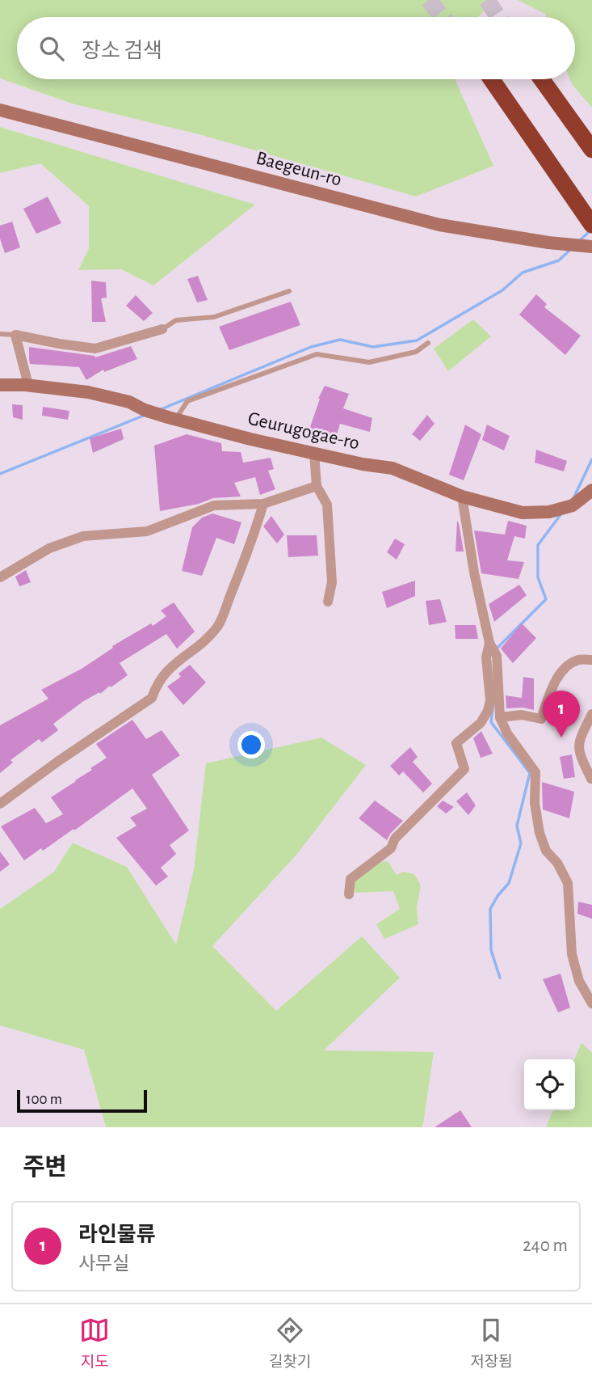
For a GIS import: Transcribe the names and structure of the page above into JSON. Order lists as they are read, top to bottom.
{
  "streets": {
    "street": ["Baegeun-ro", "Geurugogae-ro"]
  },
  "scale_bar": "100 m",
  "page": {
    "search": "장소 검색",
    "pins": "1",
    "scale": "100 m",
    "heading": "주변",
    "list": [
      {
        "mark": "1",
        "name": "라인물류",
        "note": "사무실",
        "value": "240 m"
      }
    ],
    "nav": ["지도", "길찾기", "저장됨"]
  }
}
